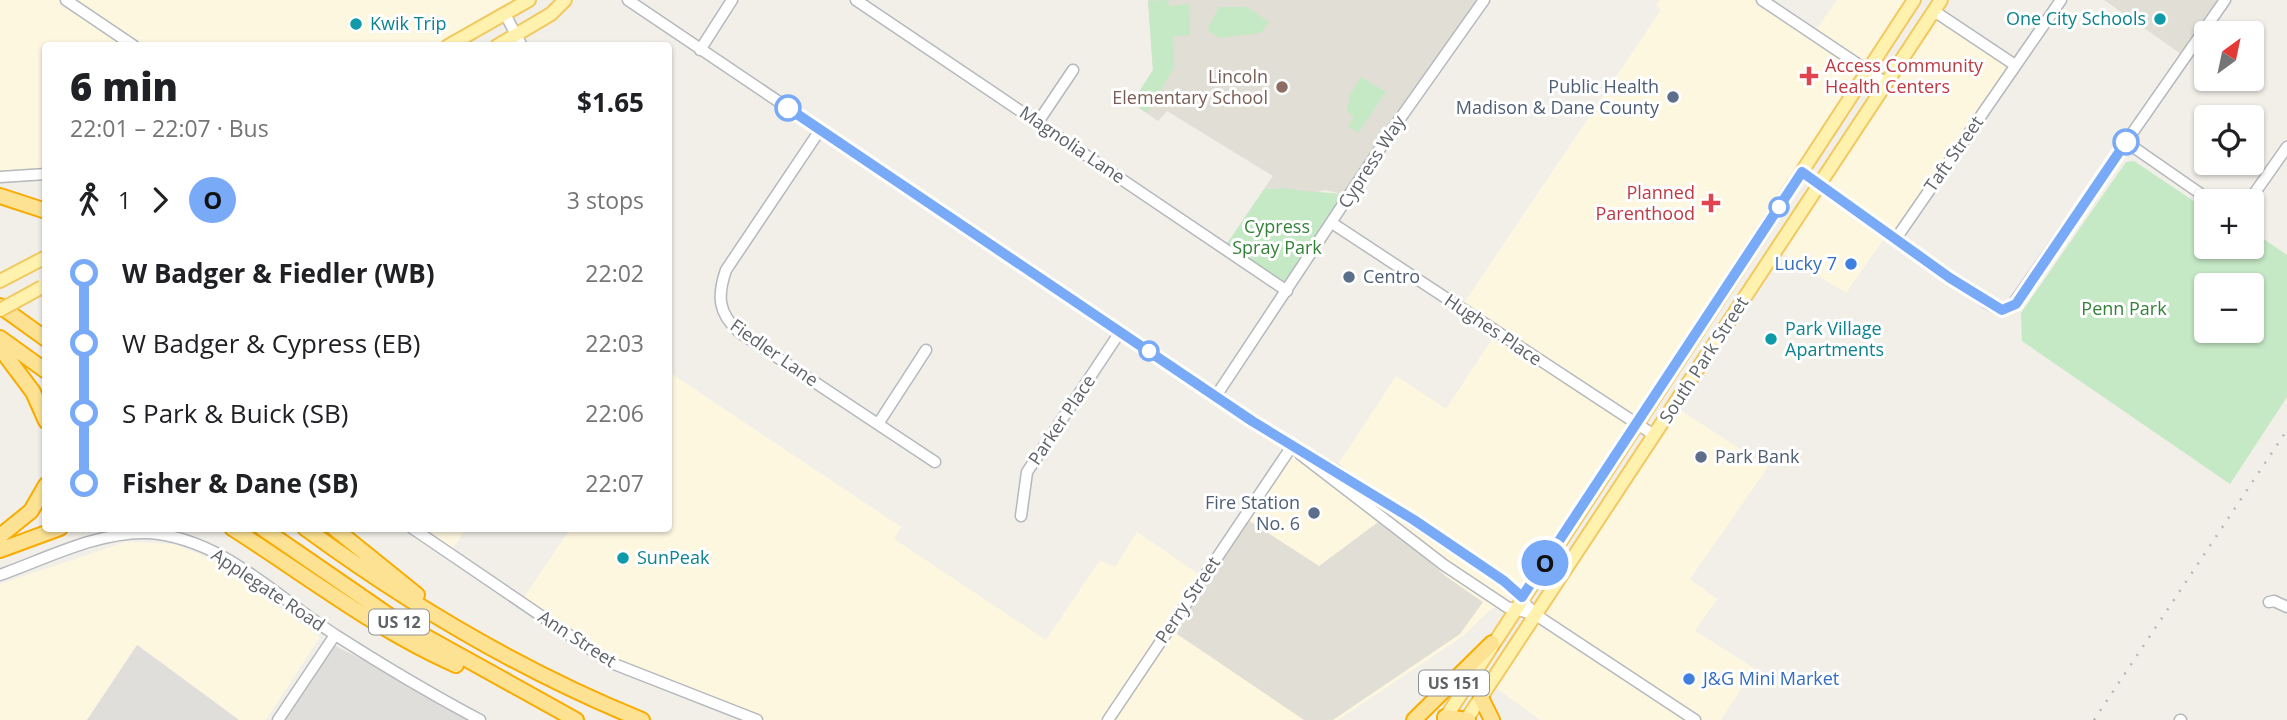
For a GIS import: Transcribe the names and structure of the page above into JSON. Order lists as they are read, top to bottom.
{
  "streets": {
    "highway": ["US 12", "US 151"],
    "main road": ["South Park Street"],
    "street": [
      "Magnolia Lane",
      "Taft Street",
      "Cypress Way",
      "Hughes Place",
      "Fiedler Lane",
      "Parker Place",
      "Applegate Road",
      "Perry Street",
      "Ann Street"
    ]
  },
  "crossings": [
    ["Magnolia Lane", "Cypress Way"],
    ["Cypress Way", "Hughes Place"],
    ["Hughes Place", "South Park Street"],
    ["South Park Street", "US 151"]
  ],
  "parks": ["Cypress Spray Park", "Penn Park"],
  "places": {
    "other": [
      "One City Schools",
      "Kwik Trip",
      "Lincoln Elementary School",
      "Public Health Madison & Dane County",
      "Lucky 7",
      "Centro",
      "Park Village Apartments",
      "Park Bank",
      "Fire Station No. 6",
      "SunPeak",
      "J&G Mini Market"
    ],
    "health": ["Access Community Health Centers", "Planned Parenthood"]
  },
  "lines": ["bus line O"],
  "north": "top right",
  "page": {
    "on_map": "O",
    "map_buttons": ["+", "−"],
    "heading": ["6 min", "22:01 – 22:07 · Bus", "$1.65"],
    "legs": ["1", "O", "3 stops"],
    "list": [
      {
        "name": "W Badger & Fiedler (WB)",
        "value": "22:02"
      },
      {
        "name": "W Badger & Cypress (EB)",
        "value": "22:03"
      },
      {
        "name": "S Park & Buick (SB)",
        "value": "22:06"
      },
      {
        "name": "Fisher & Dane (SB)",
        "value": "22:07"
      }
    ]
  }
}
